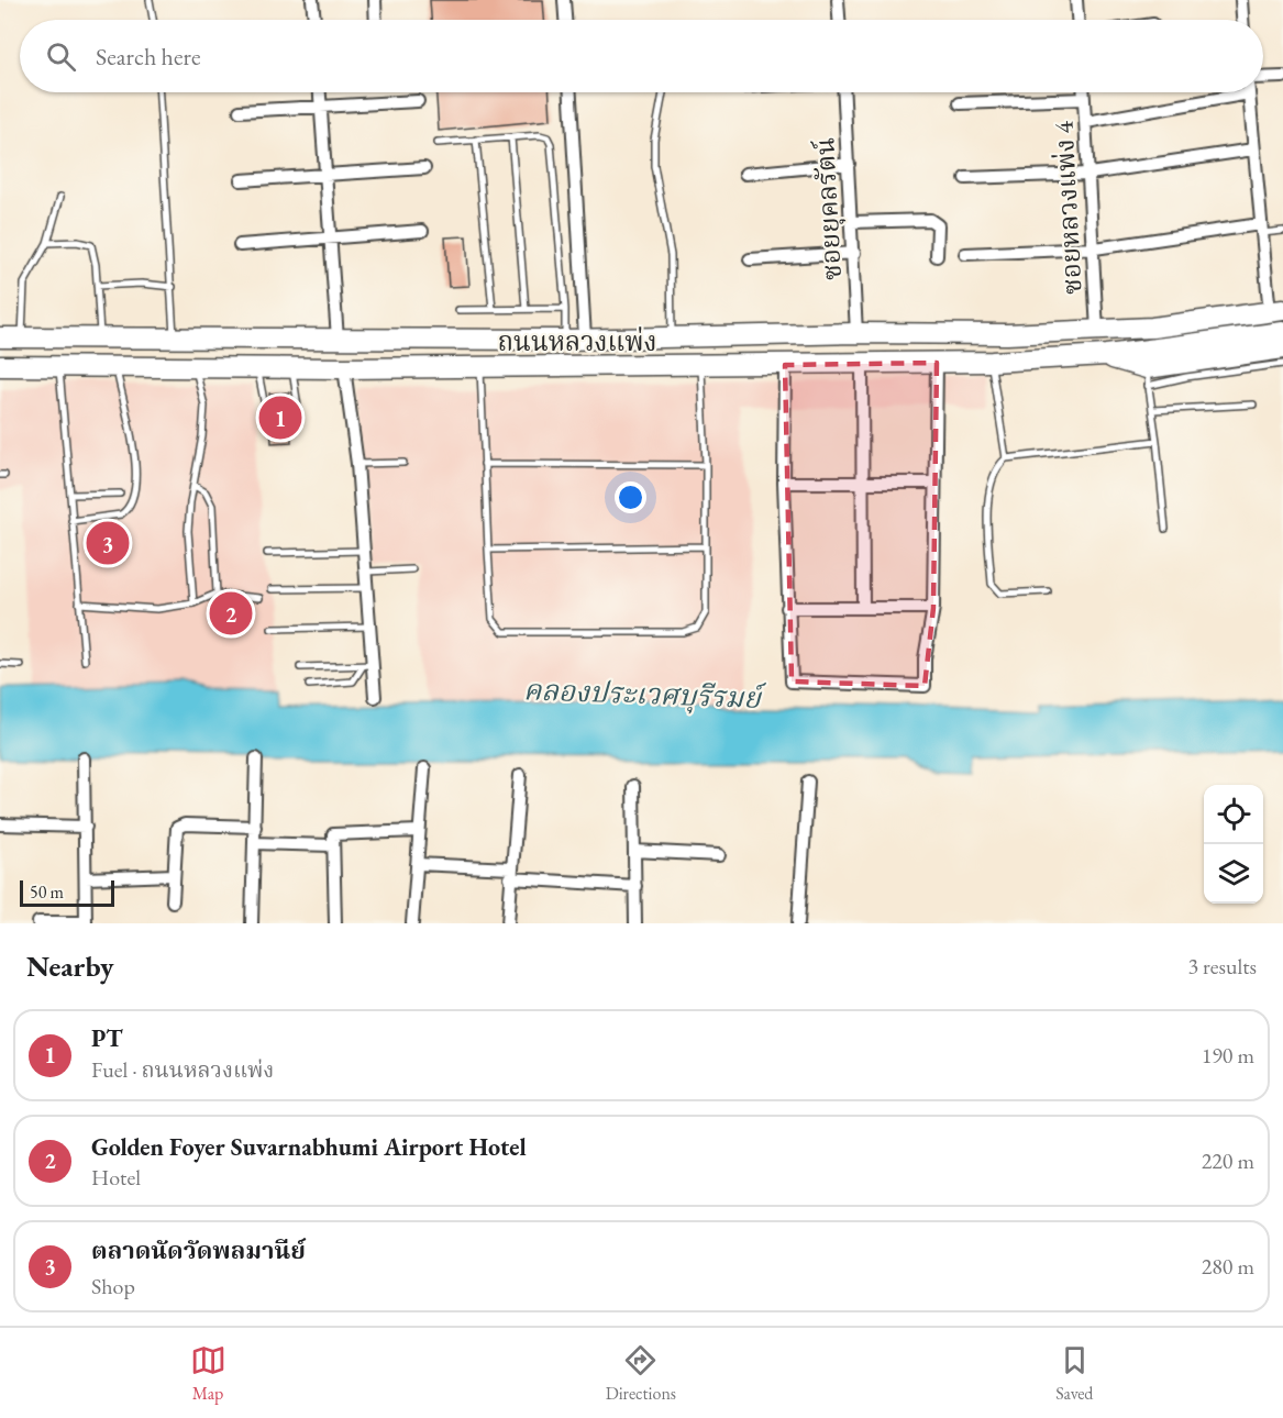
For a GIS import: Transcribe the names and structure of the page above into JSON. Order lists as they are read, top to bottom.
{
  "streets": {
    "main road": ["ถนนหลวงแพ่ง"],
    "street": ["ซอยหลวงแพ่ง 4", "ซอยยุคลรัตน์"]
  },
  "crossings": [
    ["ซอยหลวงแพ่ง 4", "ถนนหลวงแพ่ง"],
    ["ซอยยุคลรัตน์", "ถนนหลวงแพ่ง"]
  ],
  "water": ["คลองประเวศบุรีรมย์"],
  "scale_bar": "50 m",
  "page": {
    "search": "Search here",
    "pins": ["1", "3", "2"],
    "scale": "50 m",
    "heading": ["Nearby", "3 results"],
    "list": [
      {
        "mark": "1",
        "name": "PT",
        "note": "Fuel · ถนนหลวงแพ่ง",
        "value": "190 m"
      },
      {
        "mark": "2",
        "name": "Golden Foyer Suvarnabhumi Airport Hotel",
        "note": "Hotel",
        "value": "220 m"
      },
      {
        "mark": "3",
        "name": "ตลาดนัดวัดพลมานีย์",
        "note": "Shop",
        "value": "280 m"
      }
    ],
    "nav": ["Map", "Directions", "Saved"]
  }
}
